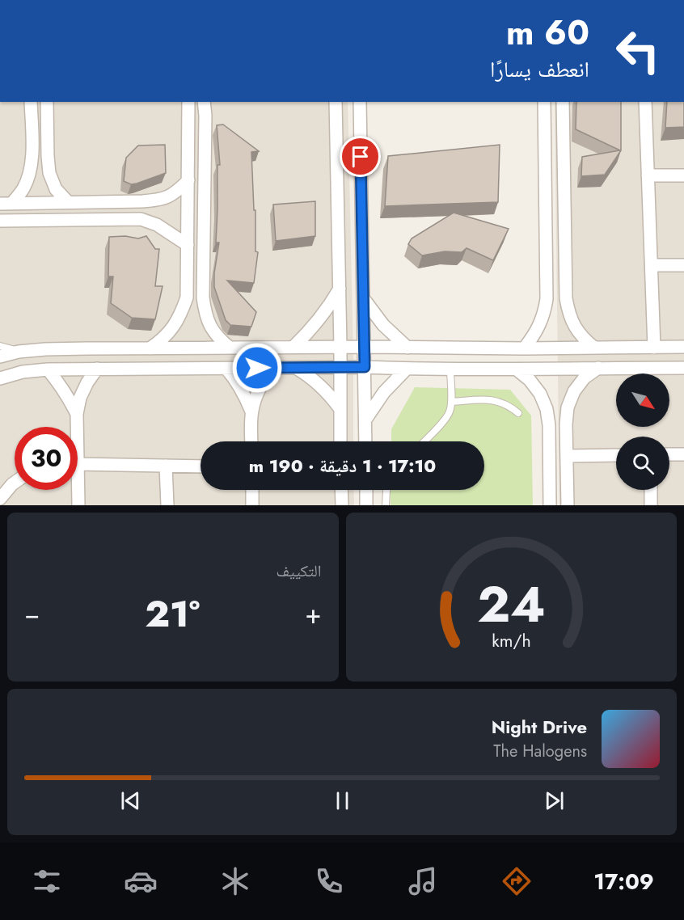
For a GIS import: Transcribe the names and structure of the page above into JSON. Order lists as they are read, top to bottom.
{
  "north": "bottom right",
  "page": {
    "turn": ["60 m", "انعطف يسارًا"],
    "limit": "30",
    "trip": "17:10 · 1 دقيقة · 190 m",
    "tile": "التكييف",
    "heat": ["−", "21°", "+"],
    "song": ["Night Drive", "The Halogens"],
    "tabs": "17:09",
    "gauge": ["24", "km/h"]
  }
}
